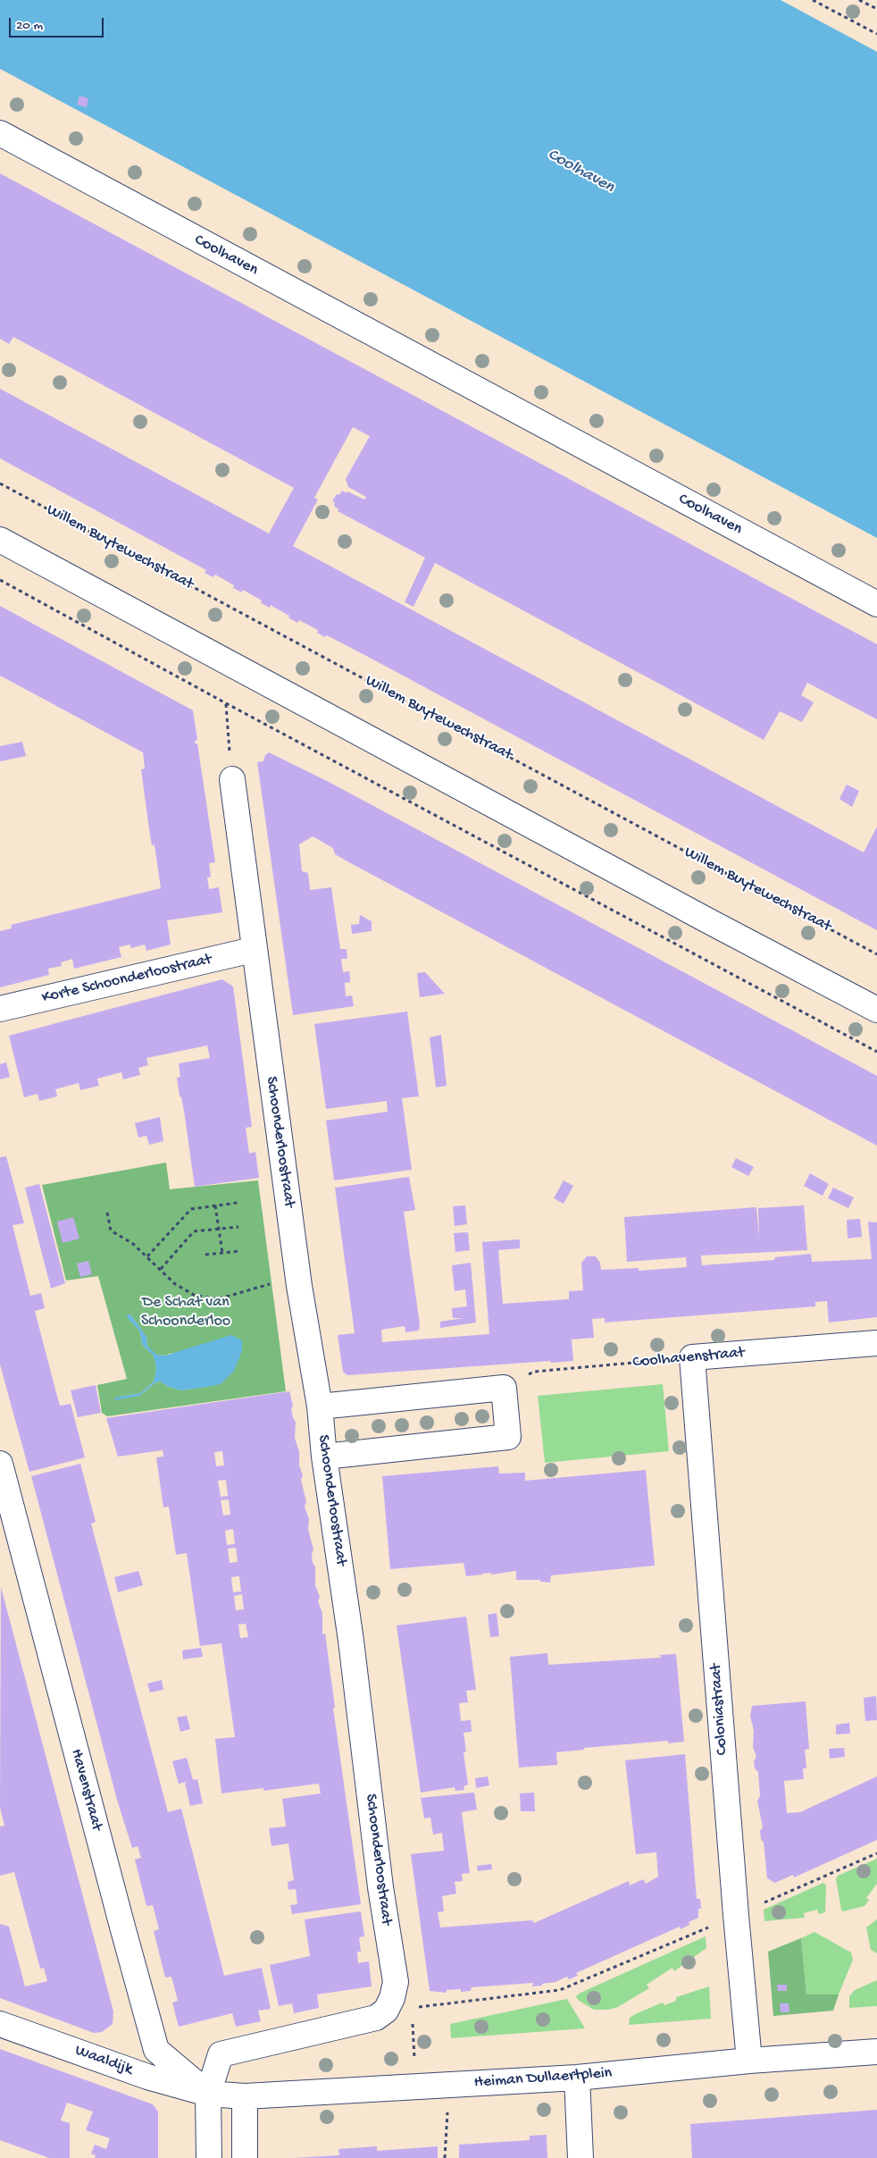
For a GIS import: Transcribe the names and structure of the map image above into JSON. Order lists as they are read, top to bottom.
{
  "streets": {
    "street": [
      "Coolhaven",
      "Korte Schoonderloostraat",
      "Schoonderloostraat",
      "Coolhavenstraat",
      "Coloniastraat",
      "Havenstraat",
      "Waaldijk",
      "Heiman Dullaertplein"
    ],
    "path": ["Willem Buytewechstraat"]
  },
  "crossings": [
    ["Korte Schoonderloostraat", "Schoonderloostraat"],
    ["Schoonderloostraat", "Havenstraat"],
    ["Schoonderloostraat", "Waaldijk"],
    ["Schoonderloostraat", "Heiman Dullaertplein"],
    ["Coolhavenstraat", "Coloniastraat"],
    ["Coloniastraat", "Heiman Dullaertplein"],
    ["Havenstraat", "Waaldijk"],
    ["Havenstraat", "Heiman Dullaertplein"],
    ["Waaldijk", "Heiman Dullaertplein"]
  ],
  "water": ["Coolhaven"],
  "parks": ["De Schat van Schoonderloo"],
  "scale_bar": "20 m"
}
